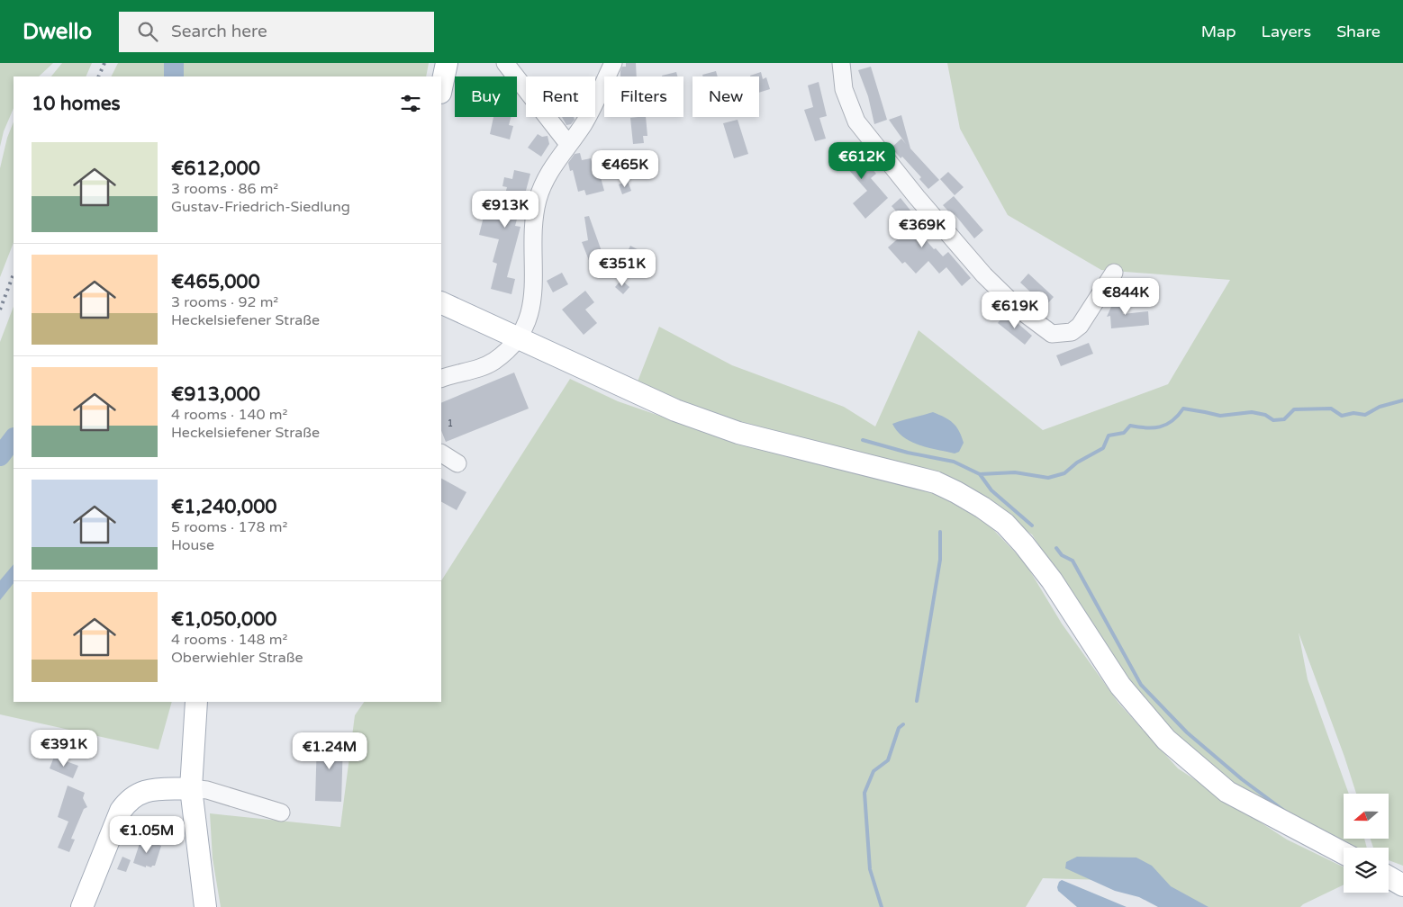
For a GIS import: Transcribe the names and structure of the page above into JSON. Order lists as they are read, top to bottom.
{
  "house_numbers": ["1"],
  "north": "left",
  "page": {
    "header": "Dwello",
    "search": "Search here",
    "nav": ["Map", "Layers", "Share"],
    "chip": [
      "Buy",
      "Rent",
      "Filters",
      "New"
    ],
    "heading": "10 homes",
    "list": [
      {
        "name": "€612,000",
        "note": "3 rooms · 86 m² · Gustav-Friedrich-Siedlung"
      },
      {
        "name": "€465,000",
        "note": "3 rooms · 92 m² · Heckelsiefener Straße"
      },
      {
        "name": "€913,000",
        "note": "4 rooms · 140 m² · Heckelsiefener Straße"
      },
      {
        "name": "€1,240,000",
        "note": "5 rooms · 178 m² · House"
      },
      {
        "name": "€1,050,000",
        "note": "4 rooms · 148 m² · Oberwiehler Straße"
      }
    ],
    "price": [
      "€612K",
      "€465K",
      "€913K",
      "€369K",
      "€351K",
      "€844K",
      "€619K",
      "€391K",
      "€1.24M",
      "€1.05M"
    ]
  }
}
